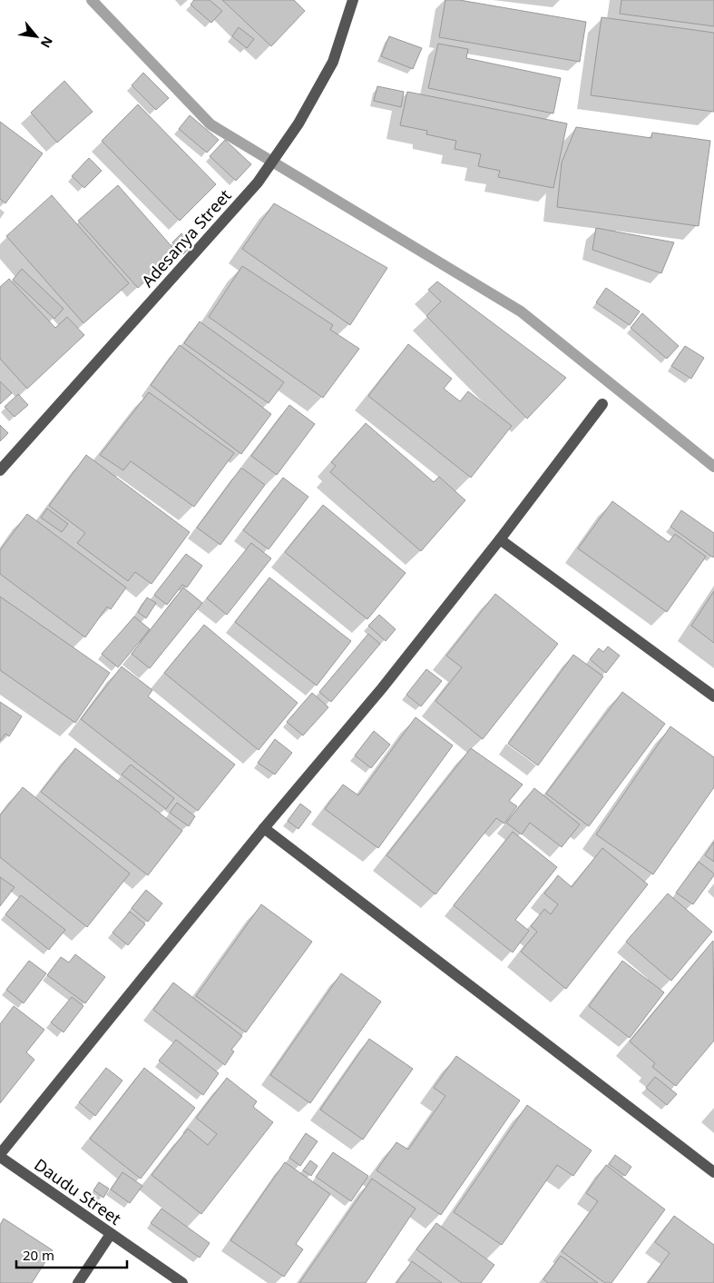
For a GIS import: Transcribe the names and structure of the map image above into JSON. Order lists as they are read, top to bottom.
{
  "streets": {
    "street": ["Adesanya Street", "Daudu Street"]
  },
  "scale_bar": "20 m",
  "north": "bottom right"
}
